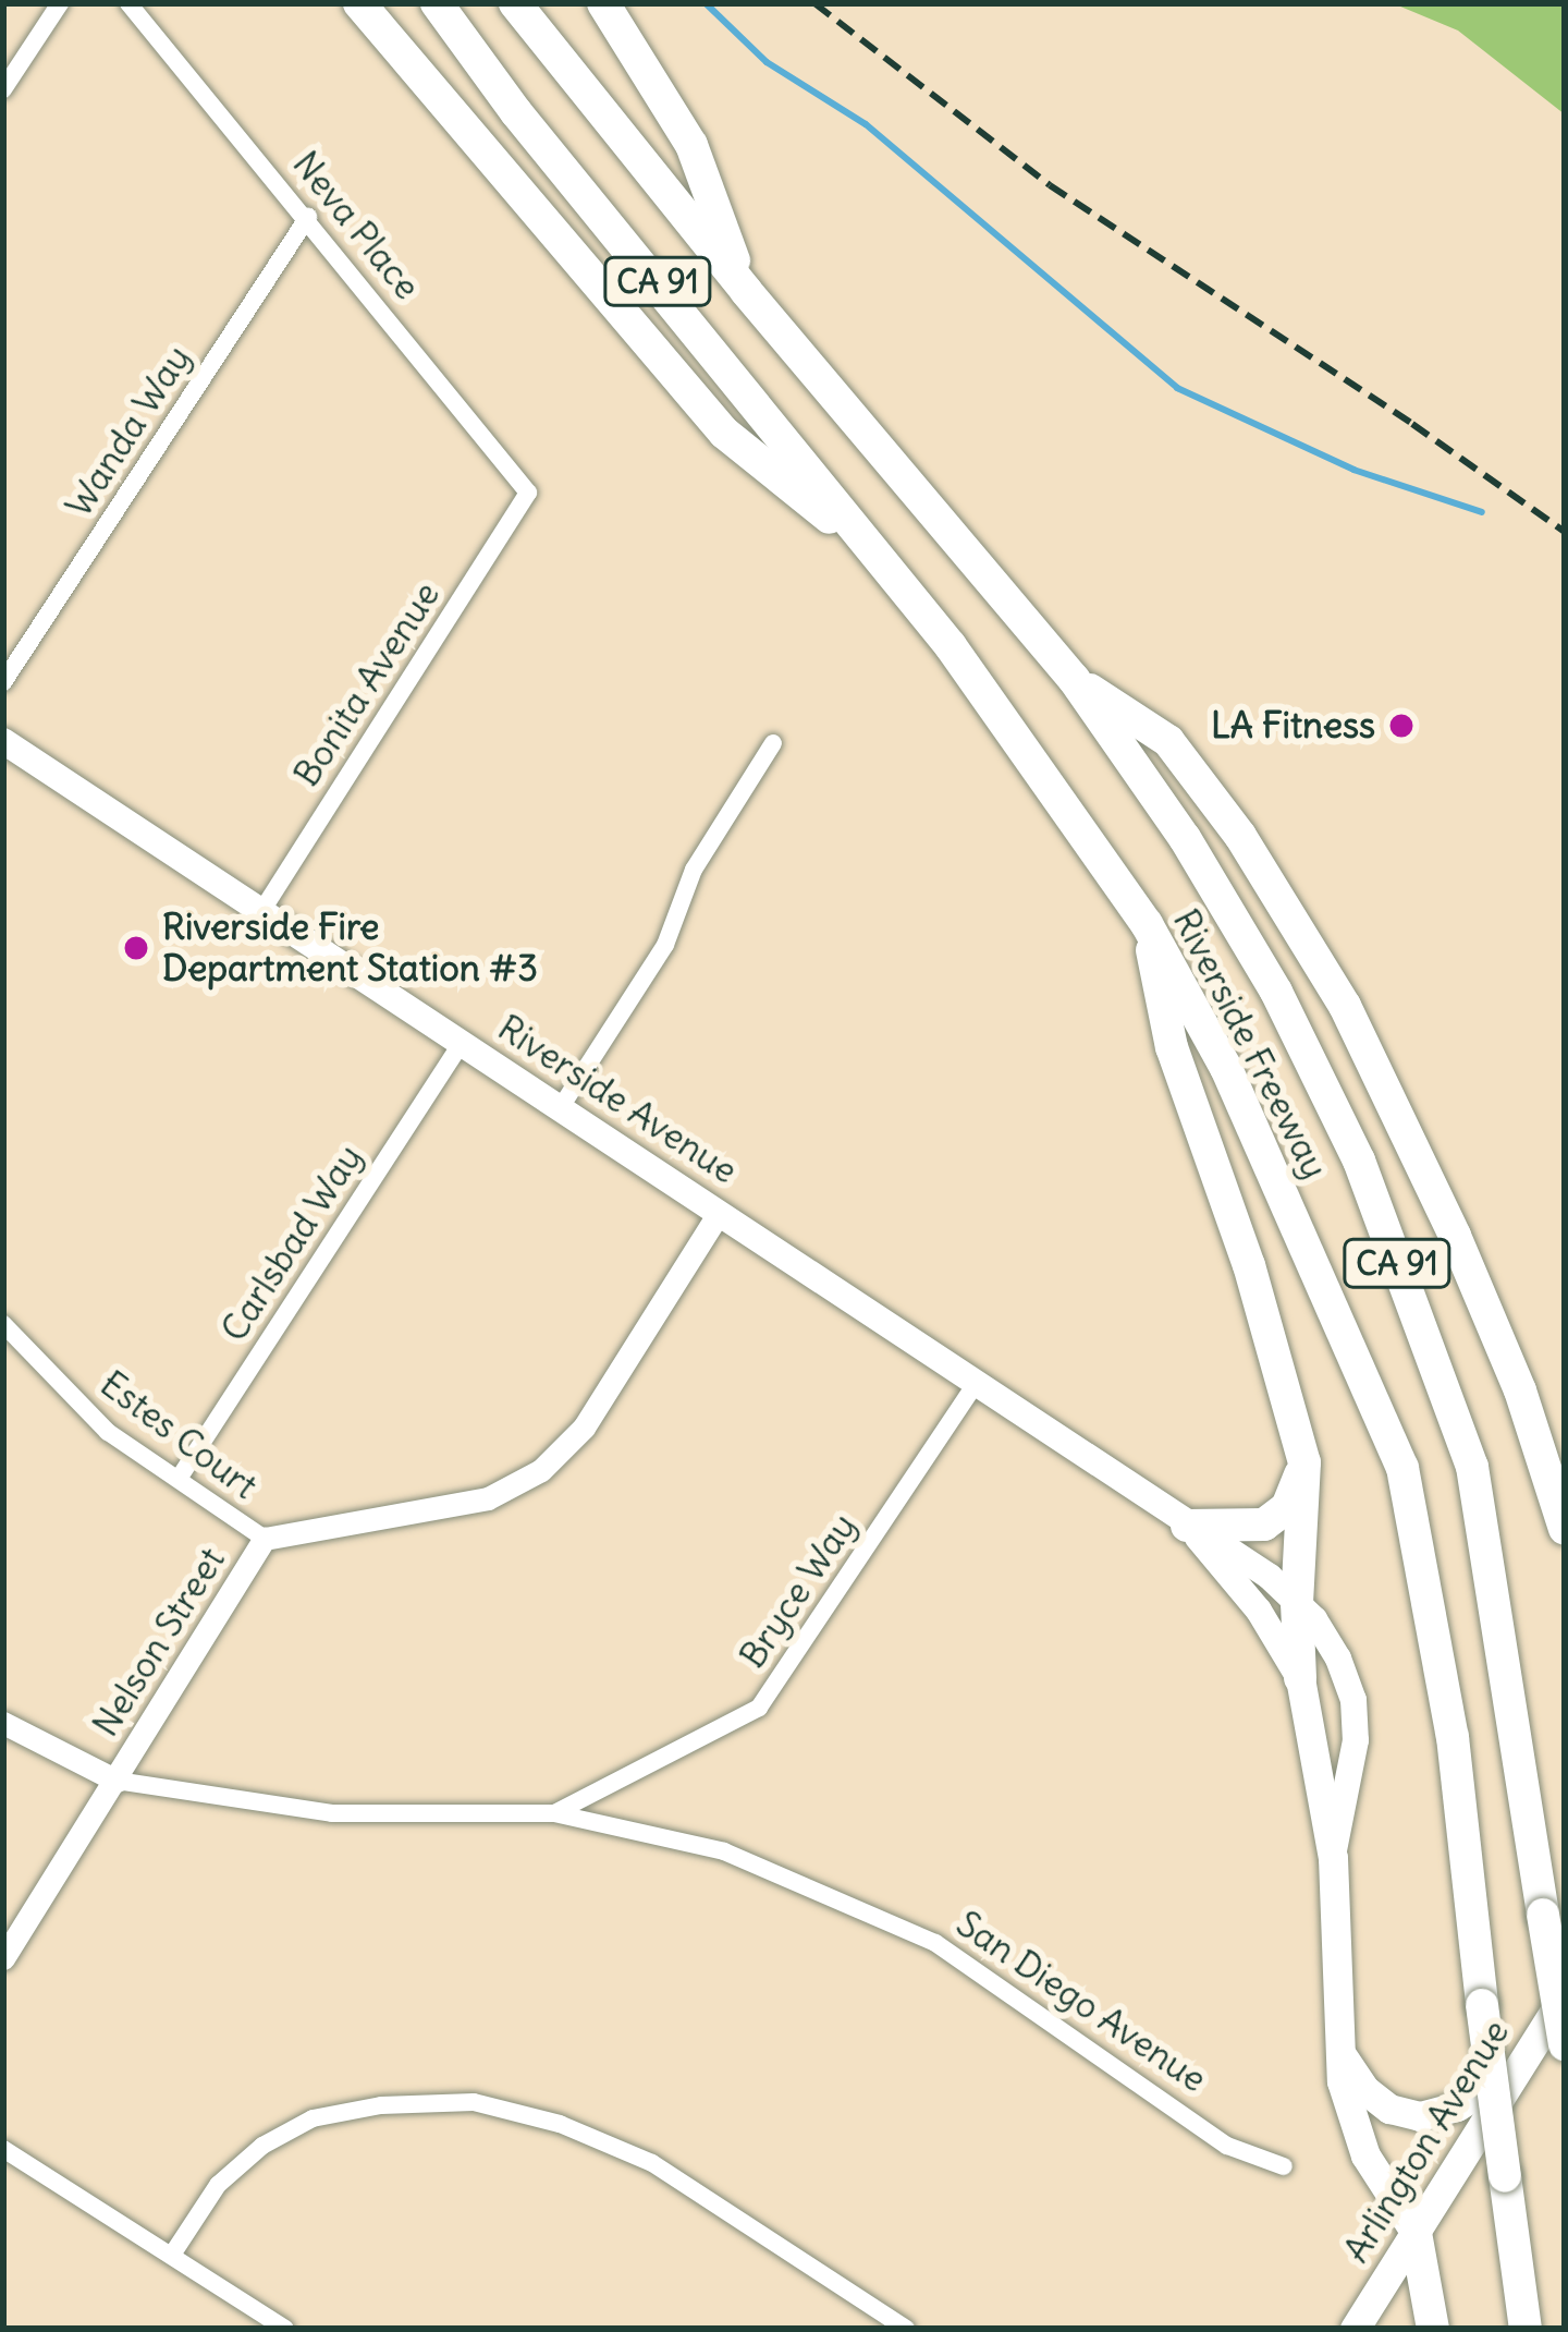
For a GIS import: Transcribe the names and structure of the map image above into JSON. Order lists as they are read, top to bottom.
{
  "streets": {
    "highway": ["CA 91", "Riverside Freeway"],
    "main road": ["Riverside Avenue", "Arlington Avenue"],
    "street": [
      "Neva Place",
      "Wanda Way",
      "Bonita Avenue",
      "Carlsbad Way",
      "Estes Court",
      "Bryce Way",
      "Nelson Street",
      "San Diego Avenue"
    ]
  },
  "crossings": [
    ["Neva Place", "Wanda Way"],
    ["Neva Place", "Bonita Avenue"],
    ["Bonita Avenue", "Riverside Avenue"],
    ["Riverside Avenue", "Carlsbad Way"],
    ["Riverside Avenue", "Bryce Way"],
    ["Riverside Avenue", "Nelson Street"],
    ["Riverside Avenue", "Arlington Avenue"],
    ["Carlsbad Way", "Estes Court"],
    ["Estes Court", "Nelson Street"],
    ["Bryce Way", "San Diego Avenue"],
    ["Nelson Street", "San Diego Avenue"]
  ],
  "places": ["LA Fitness", "Riverside Fire Department Station #3"]
}
